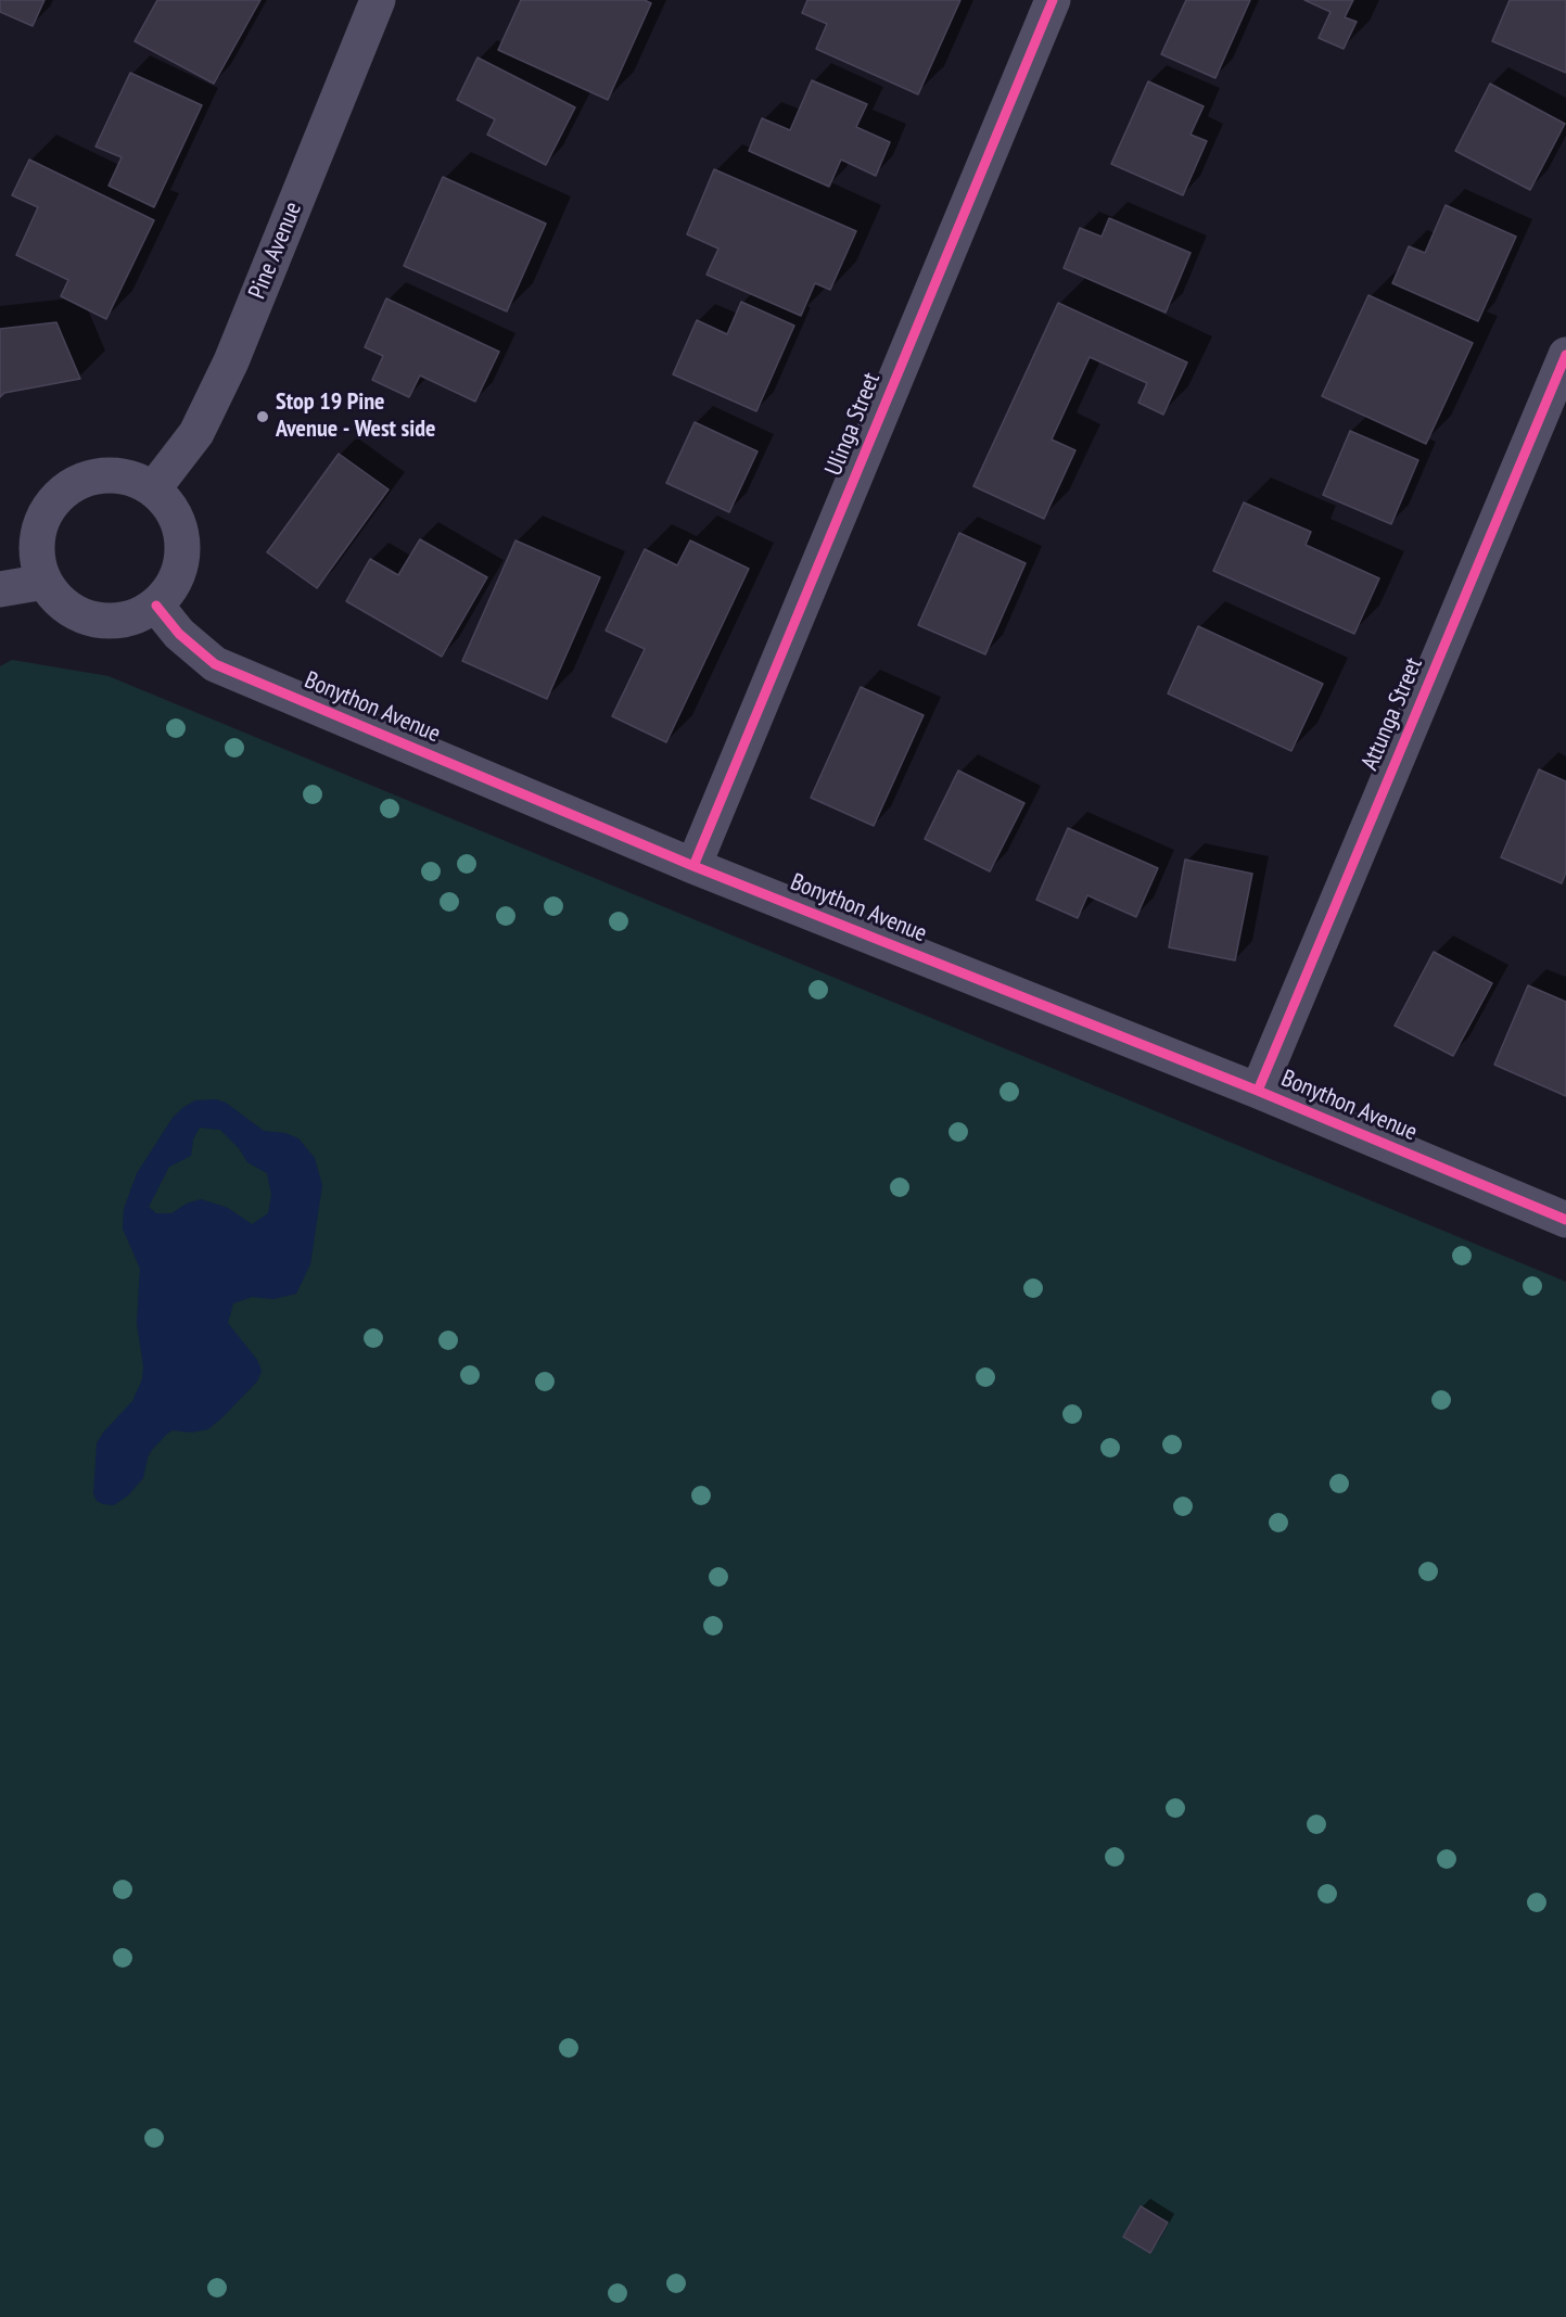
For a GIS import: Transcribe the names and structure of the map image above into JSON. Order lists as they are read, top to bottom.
{
  "streets": {
    "street": [
      "Pine Avenue",
      "Ulinga Street",
      "Bonython Avenue",
      "Attunga Street"
    ]
  },
  "crossings": [
    ["Pine Avenue", "Bonython Avenue"],
    ["Ulinga Street", "Bonython Avenue"],
    ["Bonython Avenue", "Attunga Street"]
  ],
  "places": ["Stop 19 Pine Avenue - West side"]
}
